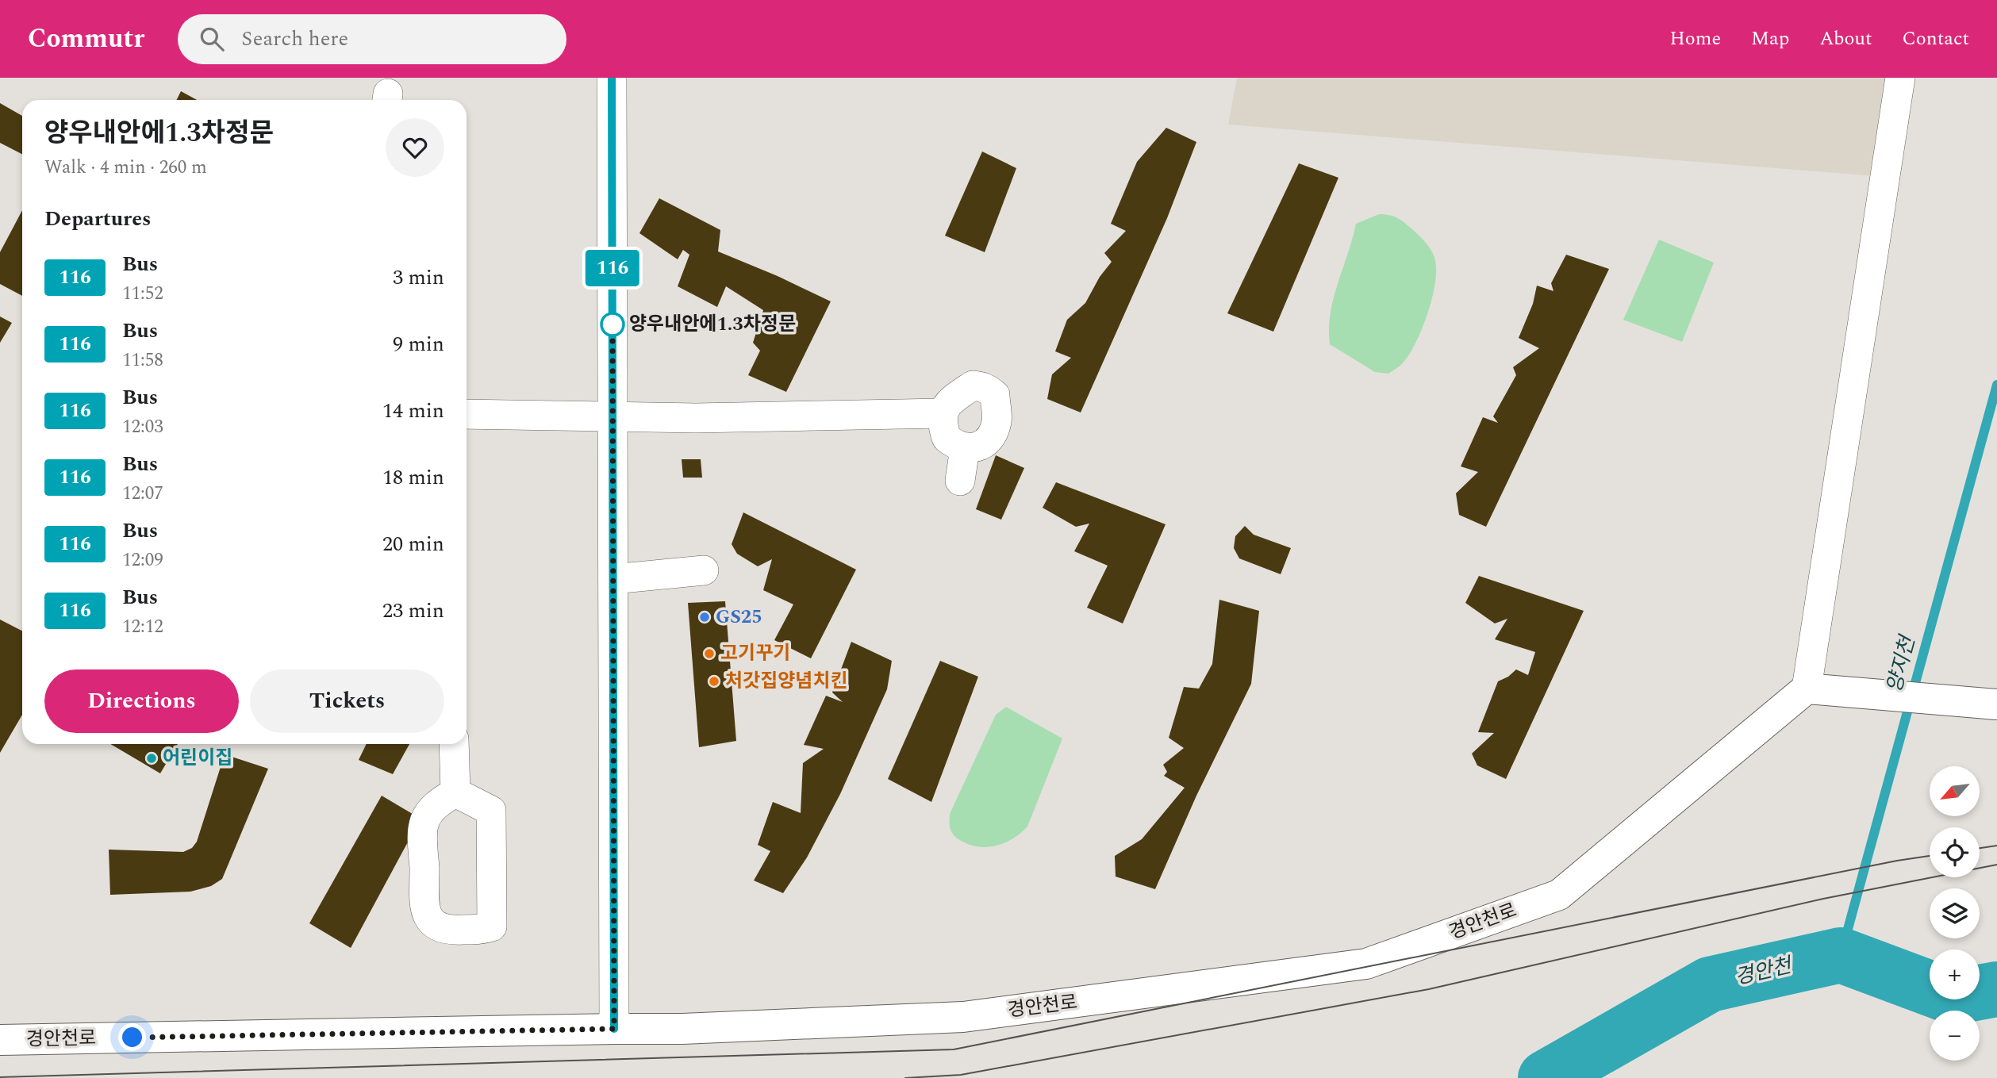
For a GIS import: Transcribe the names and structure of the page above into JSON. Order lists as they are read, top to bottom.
{
  "streets": {
    "main road": ["경안천로"]
  },
  "water": ["양지천", "경안천"],
  "places": [
    "양우내안에1.3차정문",
    "GS25",
    "고기꾸기",
    "처갓집양념치킨",
    "어린이집"
  ],
  "lines": ["bus line 116"],
  "north": "bottom left",
  "page": {
    "header": "Commutr",
    "search": "Search here",
    "nav": [
      "Home",
      "Map",
      "About",
      "Contact"
    ],
    "on_map": "116",
    "heading": [
      ["양우내안에1.3차정문", "Walk · 4 min · 260 m"],
      "Departures"
    ],
    "list": [
      {
        "mark": "116",
        "name": "Bus",
        "note": "11:52",
        "value": "3 min"
      },
      {
        "mark": "116",
        "name": "Bus",
        "note": "11:58",
        "value": "9 min"
      },
      {
        "mark": "116",
        "name": "Bus",
        "note": "12:03",
        "value": "14 min"
      },
      {
        "mark": "116",
        "name": "Bus",
        "note": "12:07",
        "value": "18 min"
      },
      {
        "mark": "116",
        "name": "Bus",
        "note": "12:09",
        "value": "20 min"
      },
      {
        "mark": "116",
        "name": "Bus",
        "note": "12:12",
        "value": "23 min"
      }
    ],
    "buttons": ["Directions", "Tickets"],
    "map_buttons": ["+", "−"]
  }
}
